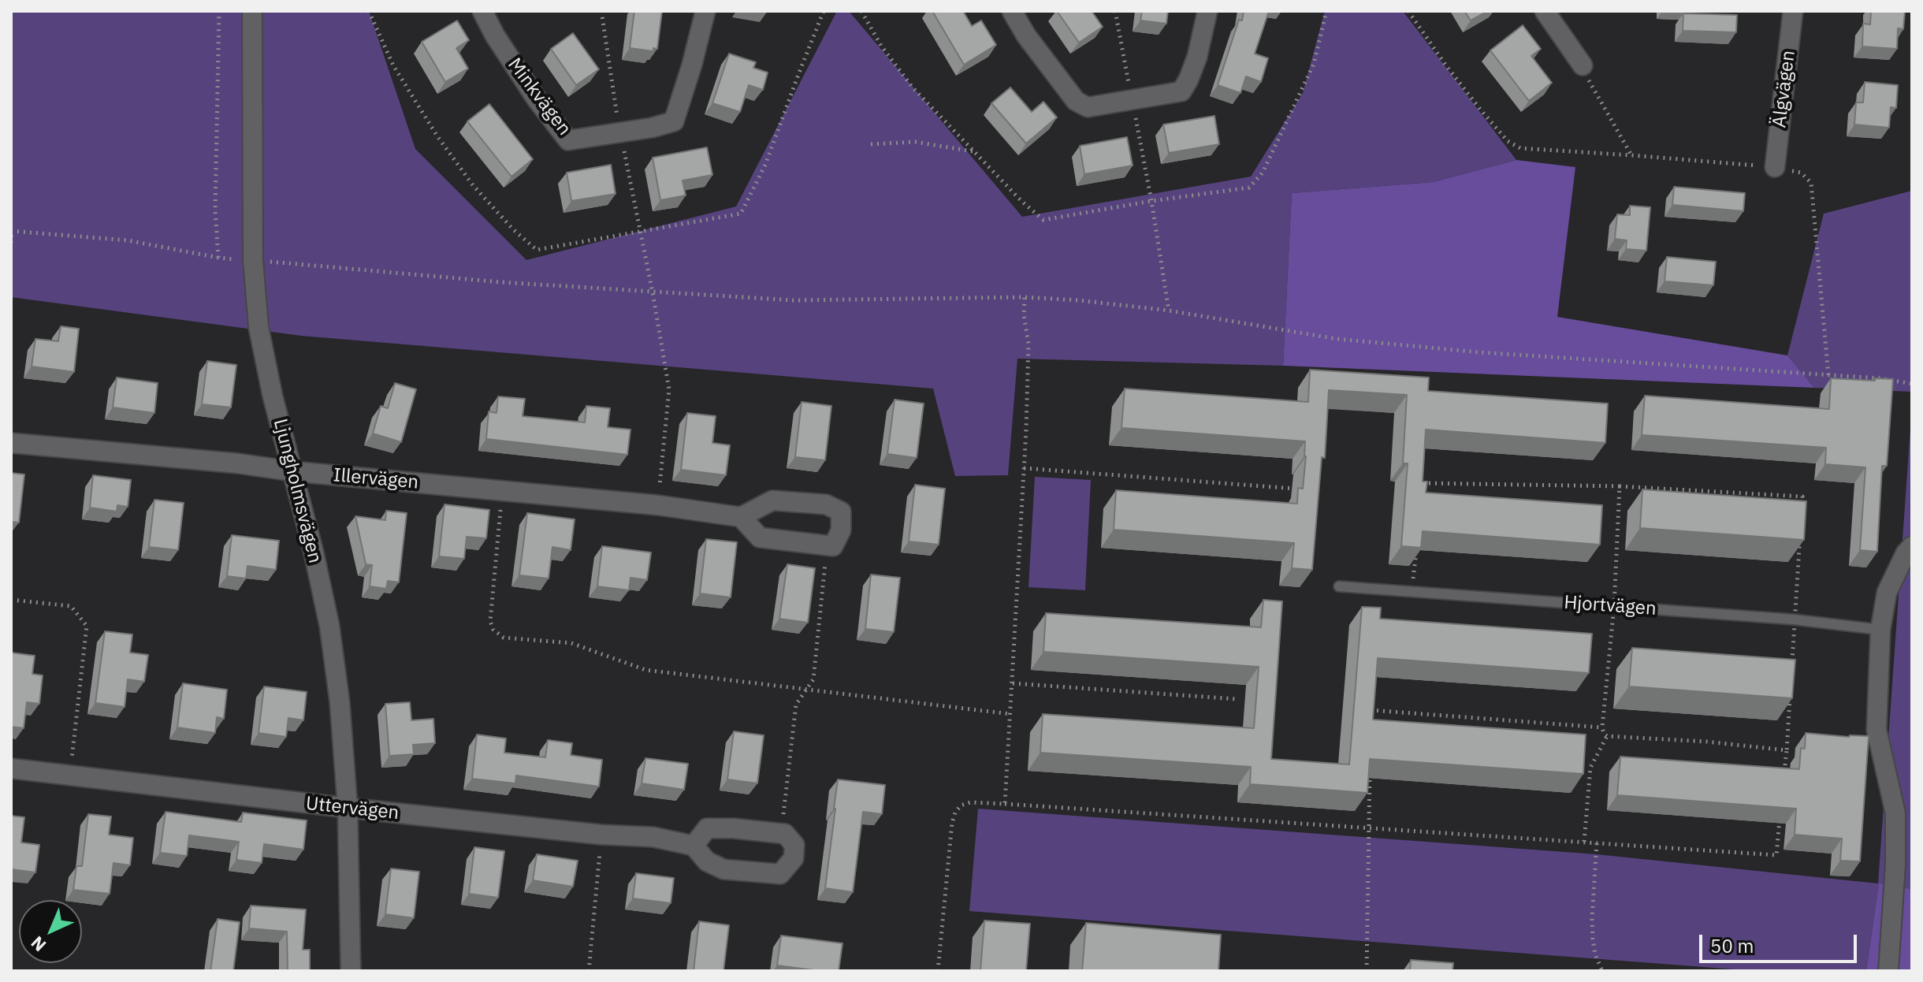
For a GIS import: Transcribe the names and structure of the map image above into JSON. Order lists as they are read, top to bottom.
{
  "streets": {
    "street": [
      "Älgvägen",
      "Minkvägen",
      "Illervägen",
      "Ljungholmsvägen",
      "Uttervägen"
    ],
    "lane": ["Hjortvägen"]
  },
  "crossings": [
    ["Illervägen", "Ljungholmsvägen"],
    ["Ljungholmsvägen", "Uttervägen"]
  ],
  "scale_bar": "50 m",
  "north": "bottom left"
}
